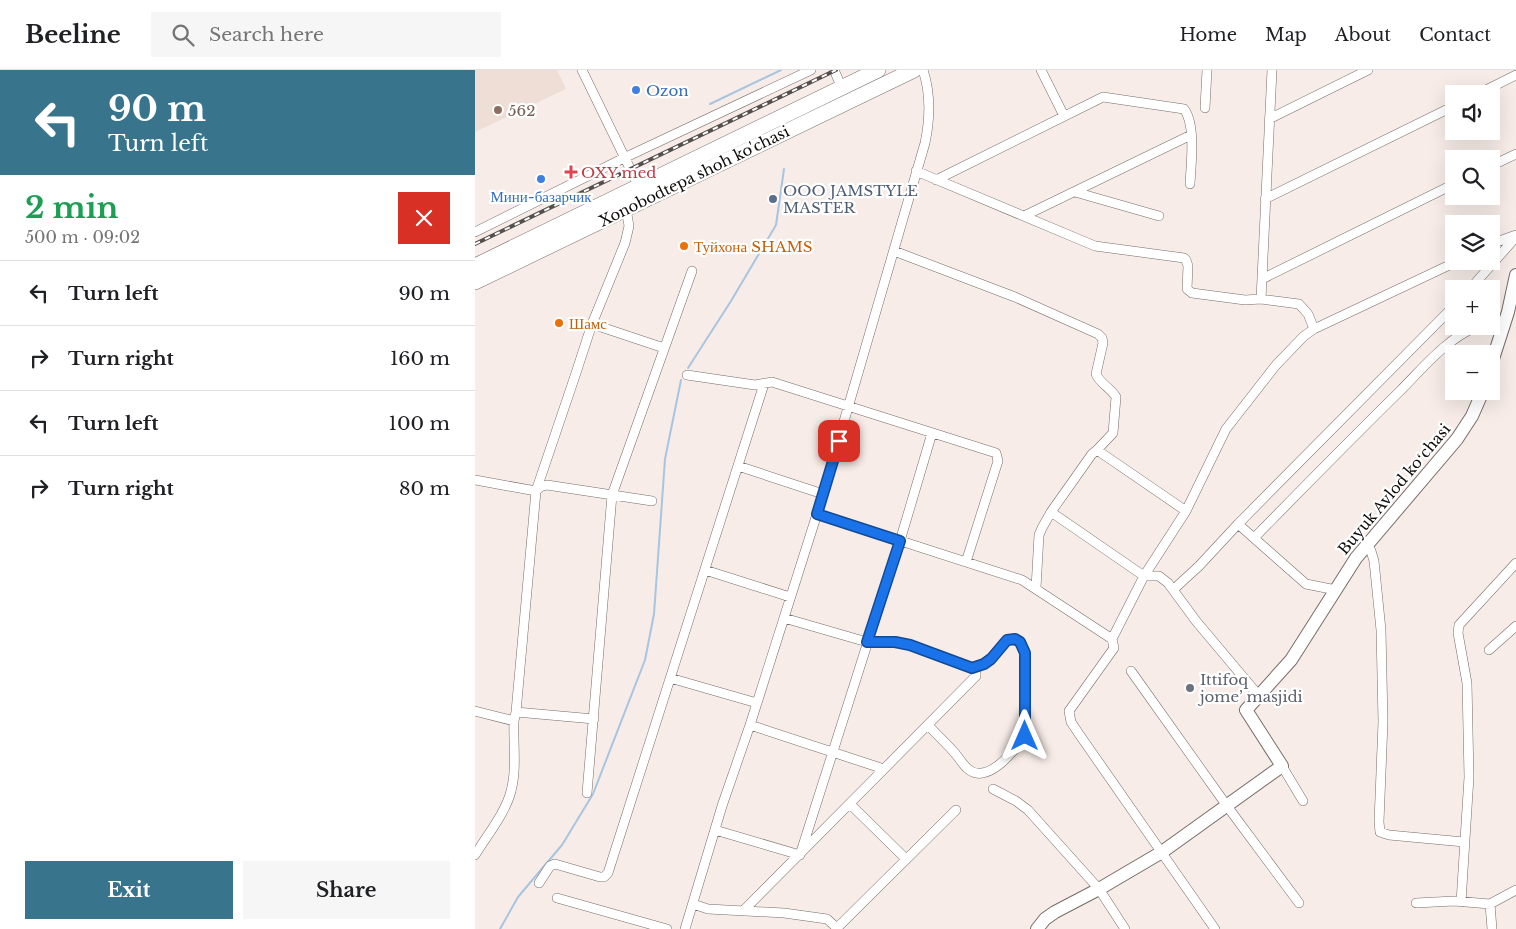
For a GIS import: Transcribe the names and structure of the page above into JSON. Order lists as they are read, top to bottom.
{
  "streets": {
    "highway": ["Xonobodtepa shoh ko'chasi"],
    "street": ["Buyuk Avlod koʻchasi"]
  },
  "places": {
    "other": [
      "Ozon",
      "562",
      "Мини-базарчик",
      "OOO JAMSTYLE MASTER",
      "Туйхона SHAMS",
      "Шамс",
      "Ittifoq jome’ masjidi"
    ],
    "health": ["OXY med"]
  },
  "page": {
    "header": "Beeline",
    "search": "Search here",
    "nav": [
      "Home",
      "Map",
      "About",
      "Contact"
    ],
    "turn": ["90 m", "Turn left"],
    "map_buttons": ["+", "−"],
    "heading": ["2 min", "500 m · 09:02"],
    "list": [
      {
        "name": "Turn left",
        "value": "90 m"
      },
      {
        "name": "Turn right",
        "value": "160 m"
      },
      {
        "name": "Turn left",
        "value": "100 m"
      },
      {
        "name": "Turn right",
        "value": "80 m"
      }
    ],
    "buttons": ["Exit", "Share"]
  }
}
